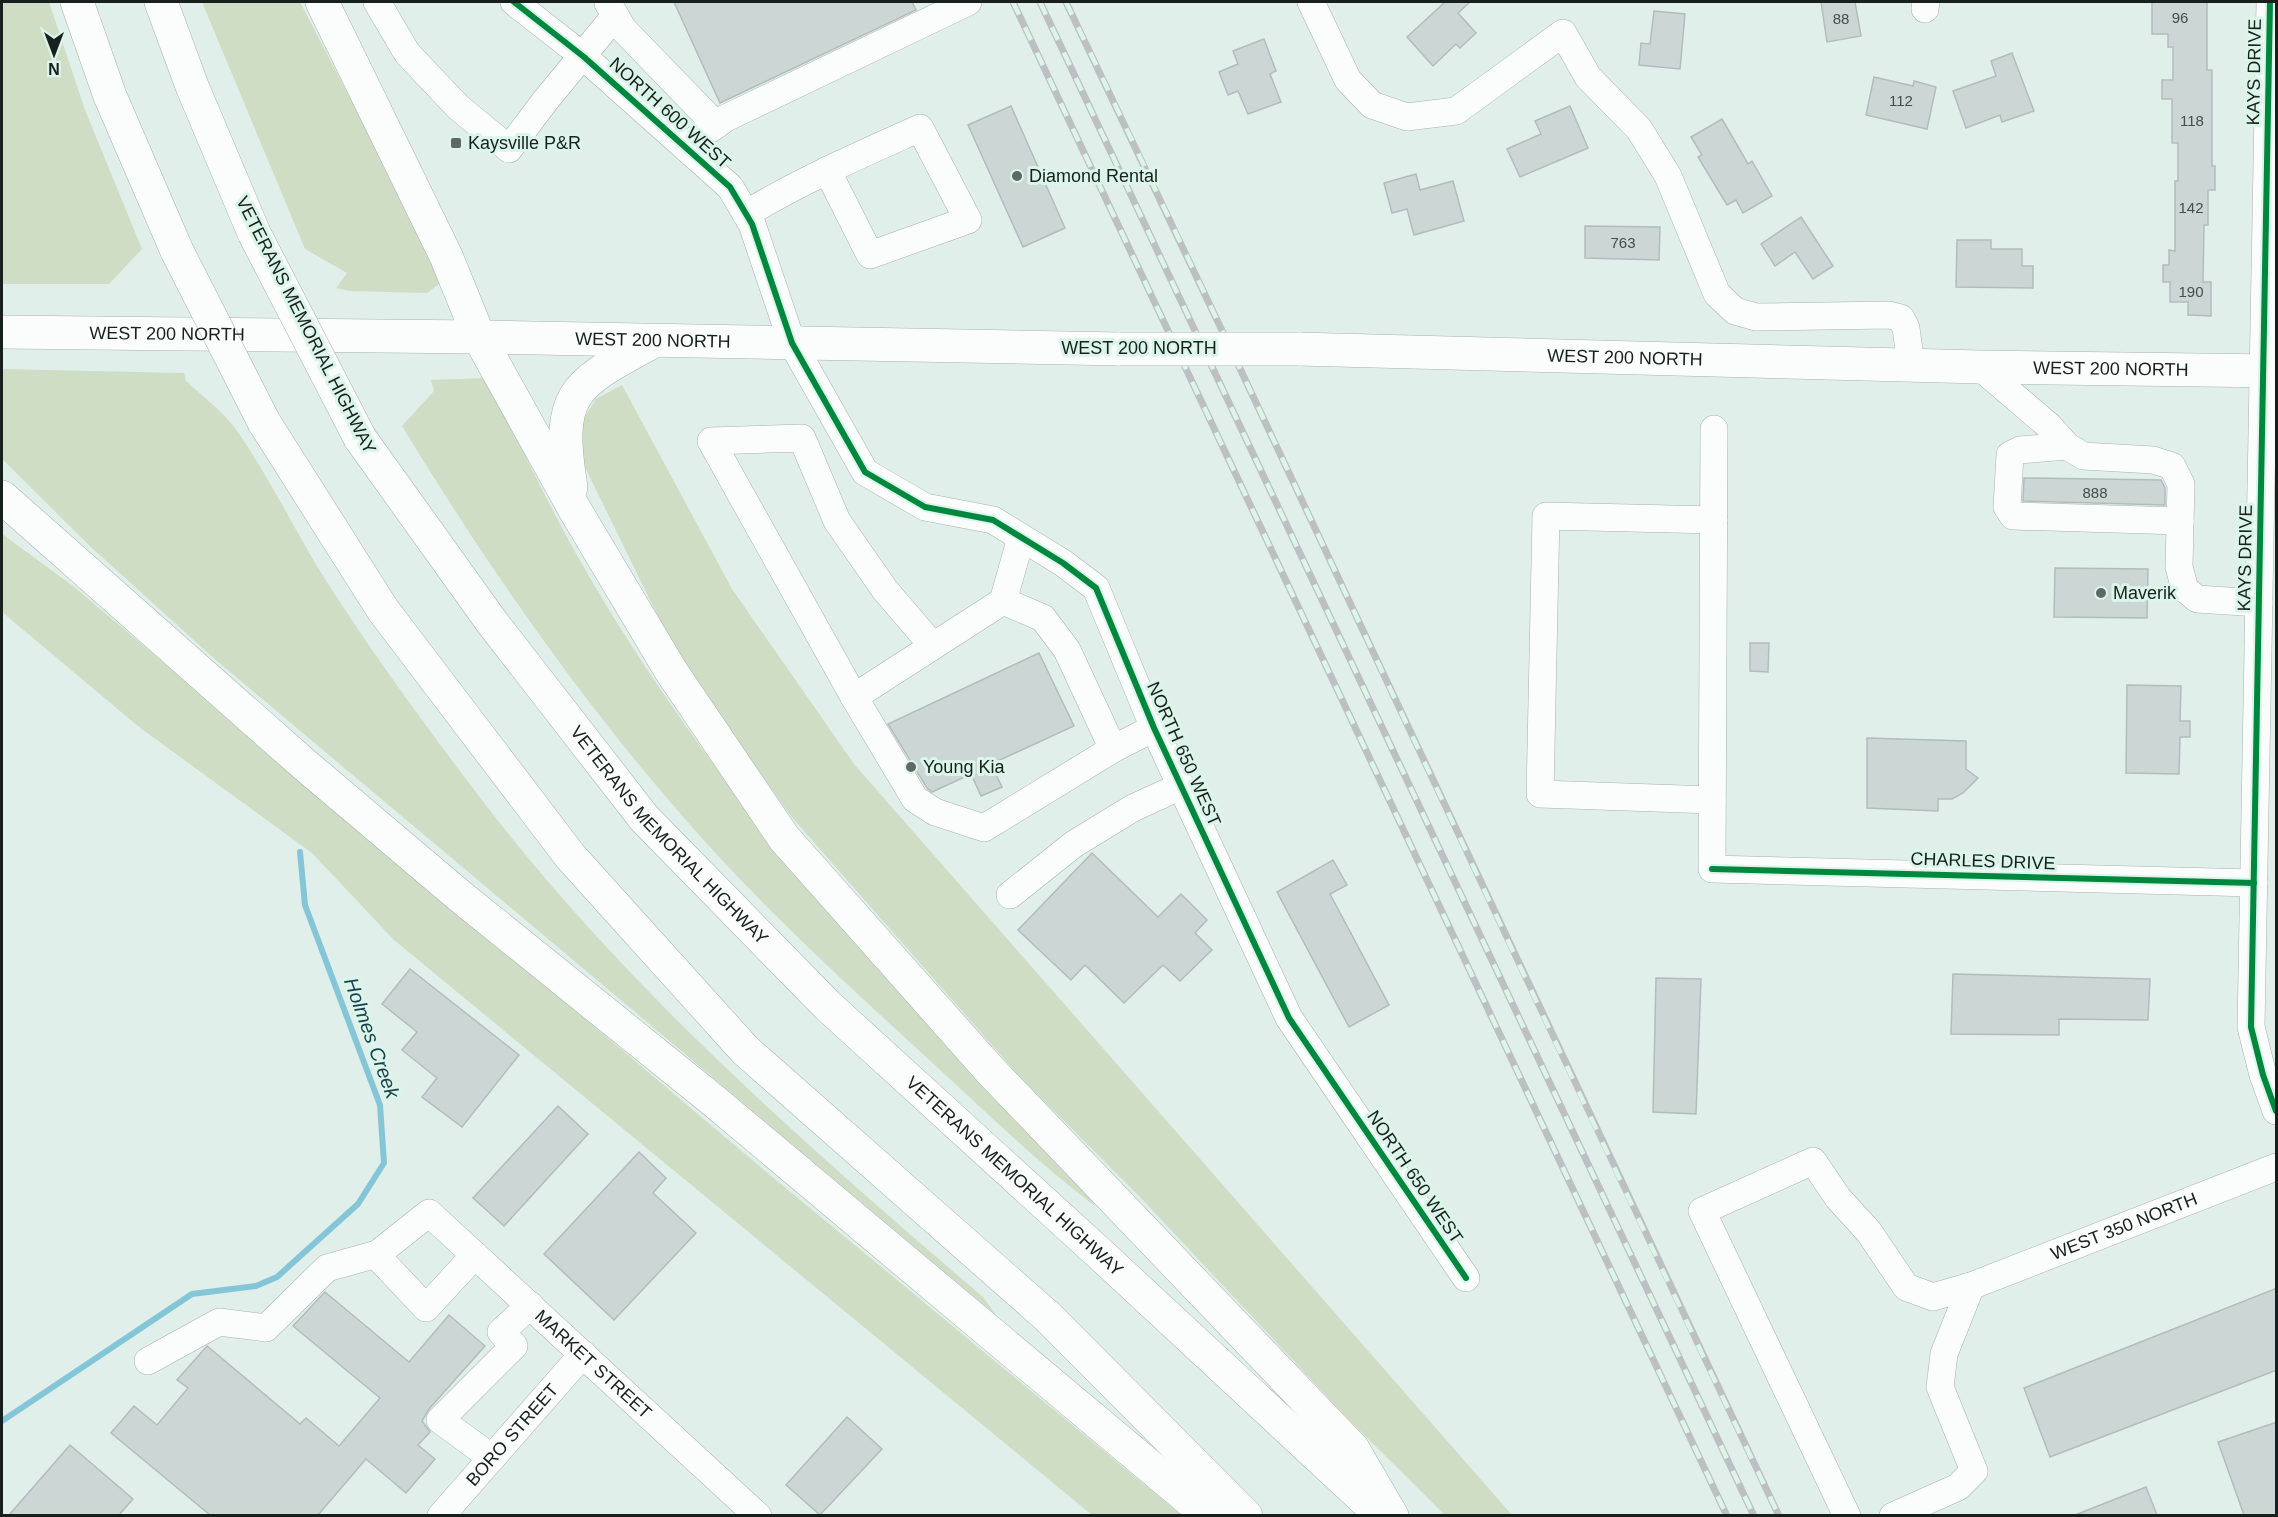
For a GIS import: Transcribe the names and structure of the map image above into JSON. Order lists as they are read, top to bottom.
{
  "streets": {
    "main road": ["VETERANS MEMORIAL HIGHWAY", "WEST 200 NORTH"],
    "street": [
      "KAYS DRIVE",
      "NORTH 600 WEST",
      "NORTH 650 WEST",
      "CHARLES DRIVE",
      "WEST 350 NORTH",
      "MARKET STREET",
      "BORO STREET"
    ]
  },
  "crossings": [
    ["KAYS DRIVE", "WEST 200 NORTH"],
    ["KAYS DRIVE", "CHARLES DRIVE"],
    ["NORTH 600 WEST", "WEST 200 NORTH"],
    ["NORTH 600 WEST", "NORTH 650 WEST"],
    ["WEST 200 NORTH", "NORTH 650 WEST"],
    ["MARKET STREET", "BORO STREET"]
  ],
  "water": ["Holmes Creek"],
  "places": {
    "transit": ["Kaysville P&R"],
    "other": ["Diamond Rental", "Maverik", "Young Kia"]
  },
  "house_numbers": [
    "96",
    "88",
    "112",
    "118",
    "142",
    "763",
    "190",
    "888"
  ],
  "north": "bottom"
}
